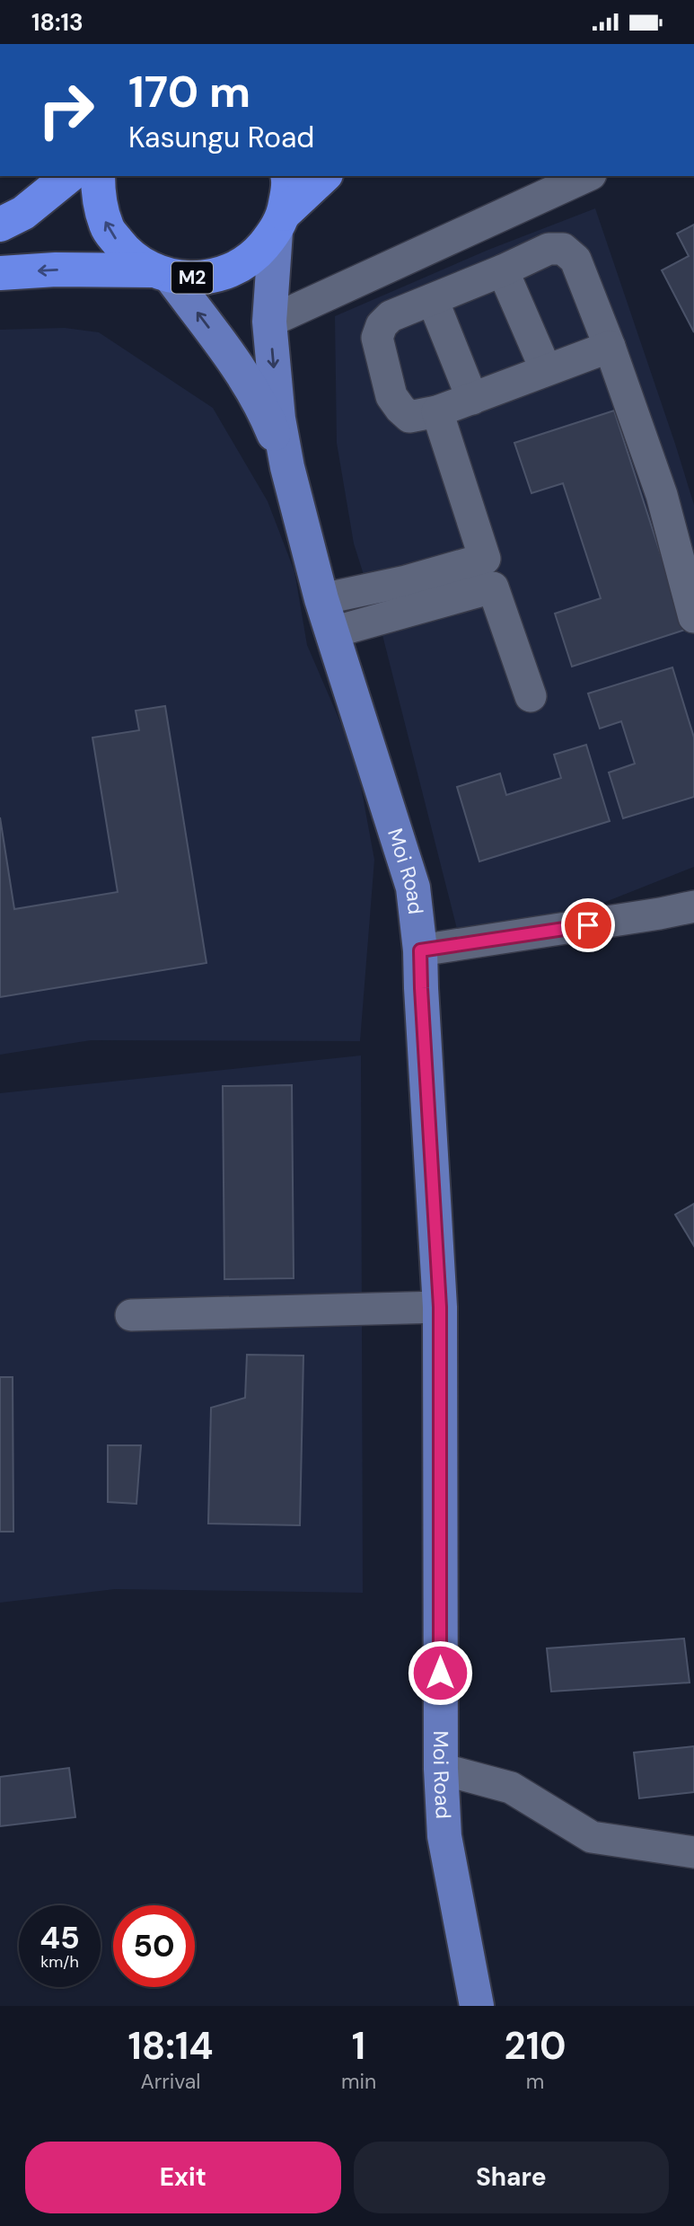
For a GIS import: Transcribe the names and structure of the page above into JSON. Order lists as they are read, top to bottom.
{
  "streets": {
    "highway": ["M2"],
    "main road": ["Moi Road"]
  },
  "page": {
    "status": "18:13",
    "turn": ["170 m", "Kasungu Road"],
    "speed": "45 km/h",
    "limit": "50",
    "eta": [
      "18:14",
      "Arrival",
      "1",
      "min",
      "210",
      "m"
    ],
    "buttons": ["Exit", "Share"]
  }
}
